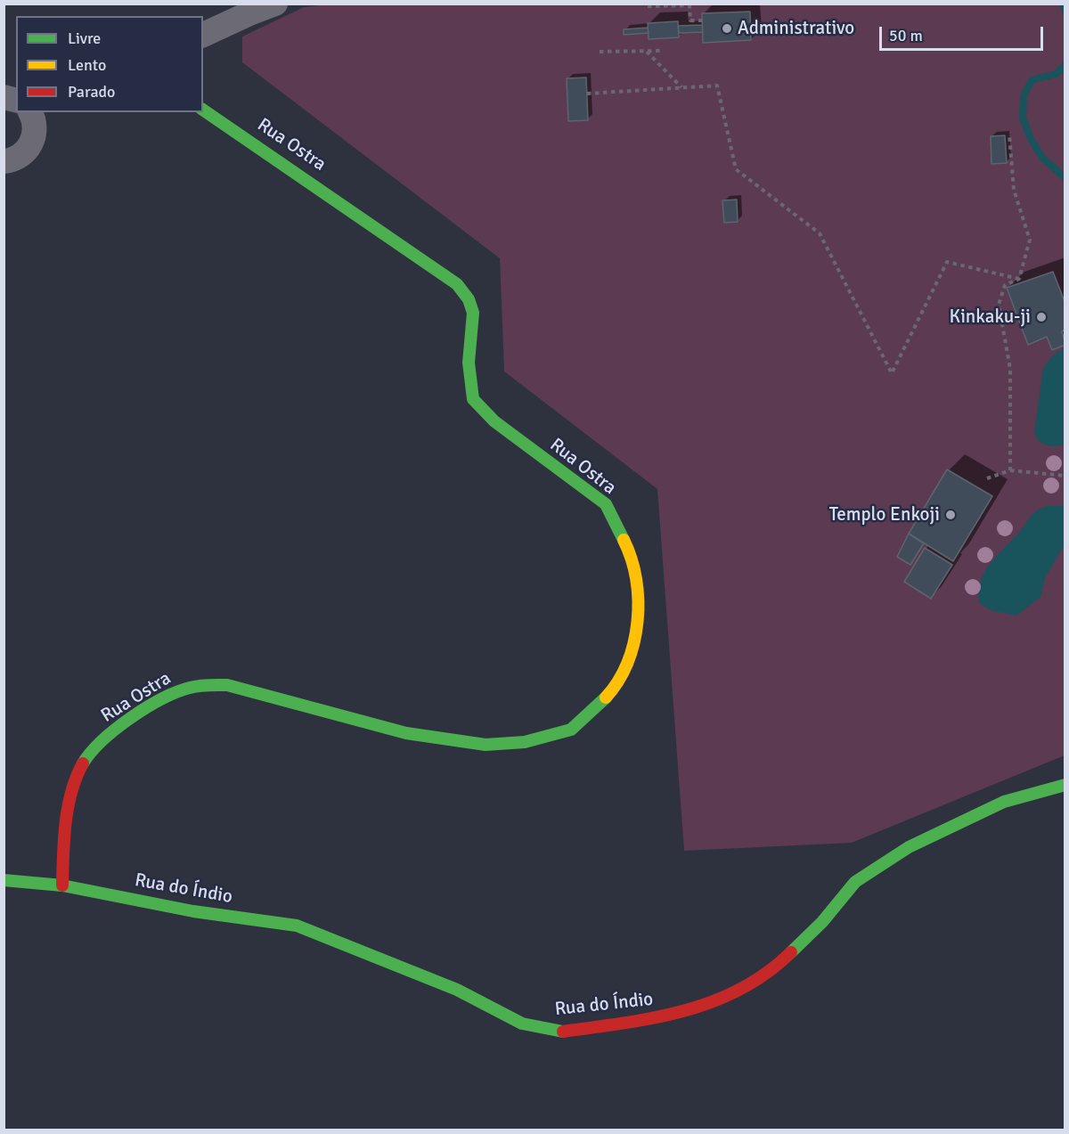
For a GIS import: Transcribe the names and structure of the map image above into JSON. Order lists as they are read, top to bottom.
{
  "streets": {
    "street": ["Rua Ostra", "Rua do Índio"]
  },
  "crossings": [
    ["Rua Ostra", "Rua do Índio"]
  ],
  "places": ["Administrativo", "Kinkaku-ji", "Templo Enkoji"],
  "legend": ["Livre", "Lento", "Parado"],
  "scale_bar": "50 m"
}
